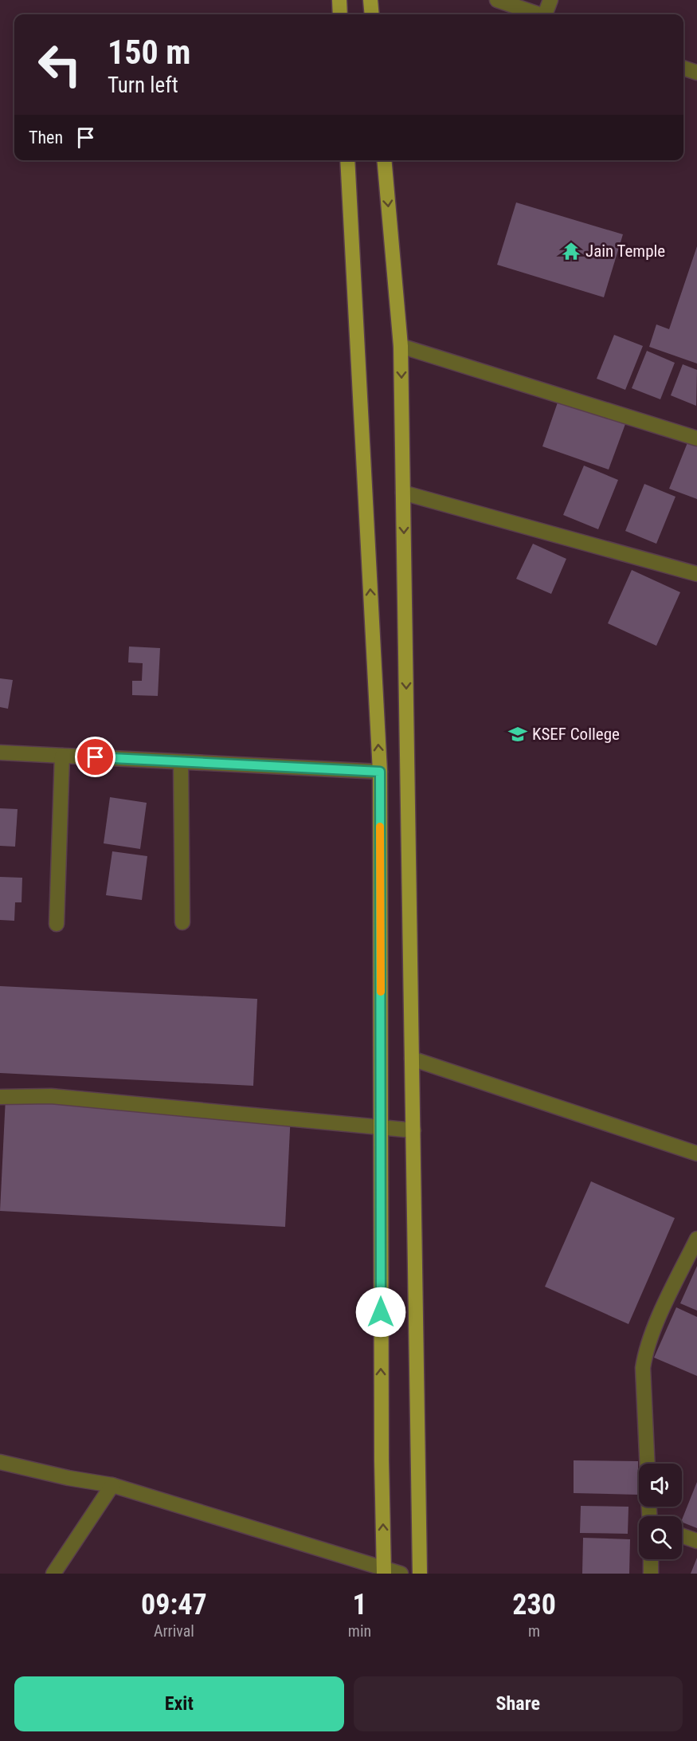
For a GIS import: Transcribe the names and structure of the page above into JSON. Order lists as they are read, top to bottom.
{
  "places": {
    "temple": ["Jain Temple"],
    "school or university": ["KSEF College"]
  },
  "page": {
    "turn": ["150 m", "Turn left"],
    "then": "Then",
    "eta": [
      "09:47",
      "Arrival",
      "1",
      "min",
      "230",
      "m"
    ],
    "buttons": ["Exit", "Share"]
  }
}
